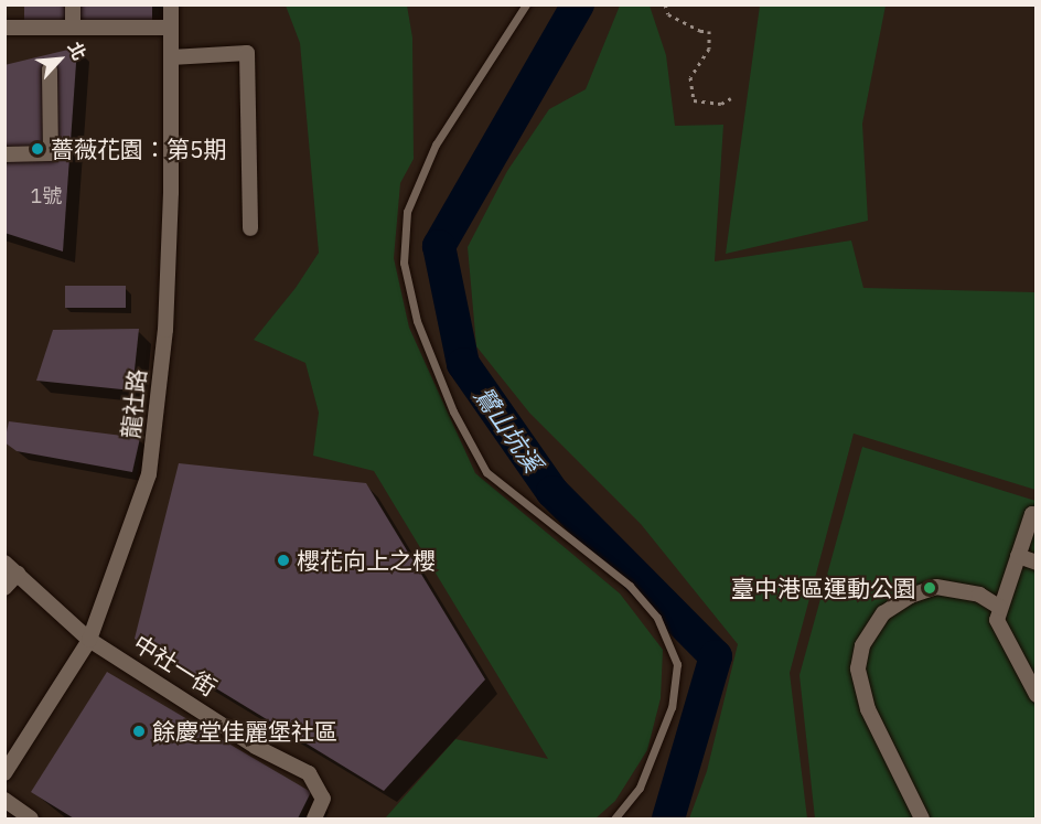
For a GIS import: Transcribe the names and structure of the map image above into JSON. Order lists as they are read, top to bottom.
{
  "streets": {
    "street": ["龍社路", "中社一街"]
  },
  "crossings": [
    ["龍社路", "中社一街"]
  ],
  "water": ["鷺山坑溪"],
  "places": [
    "薔薇花園：第5期",
    "櫻花向上之櫻",
    "臺中港區運動公園",
    "餘慶堂佳麗堡社區"
  ],
  "house_numbers": ["1號"],
  "north": "top right"
}
